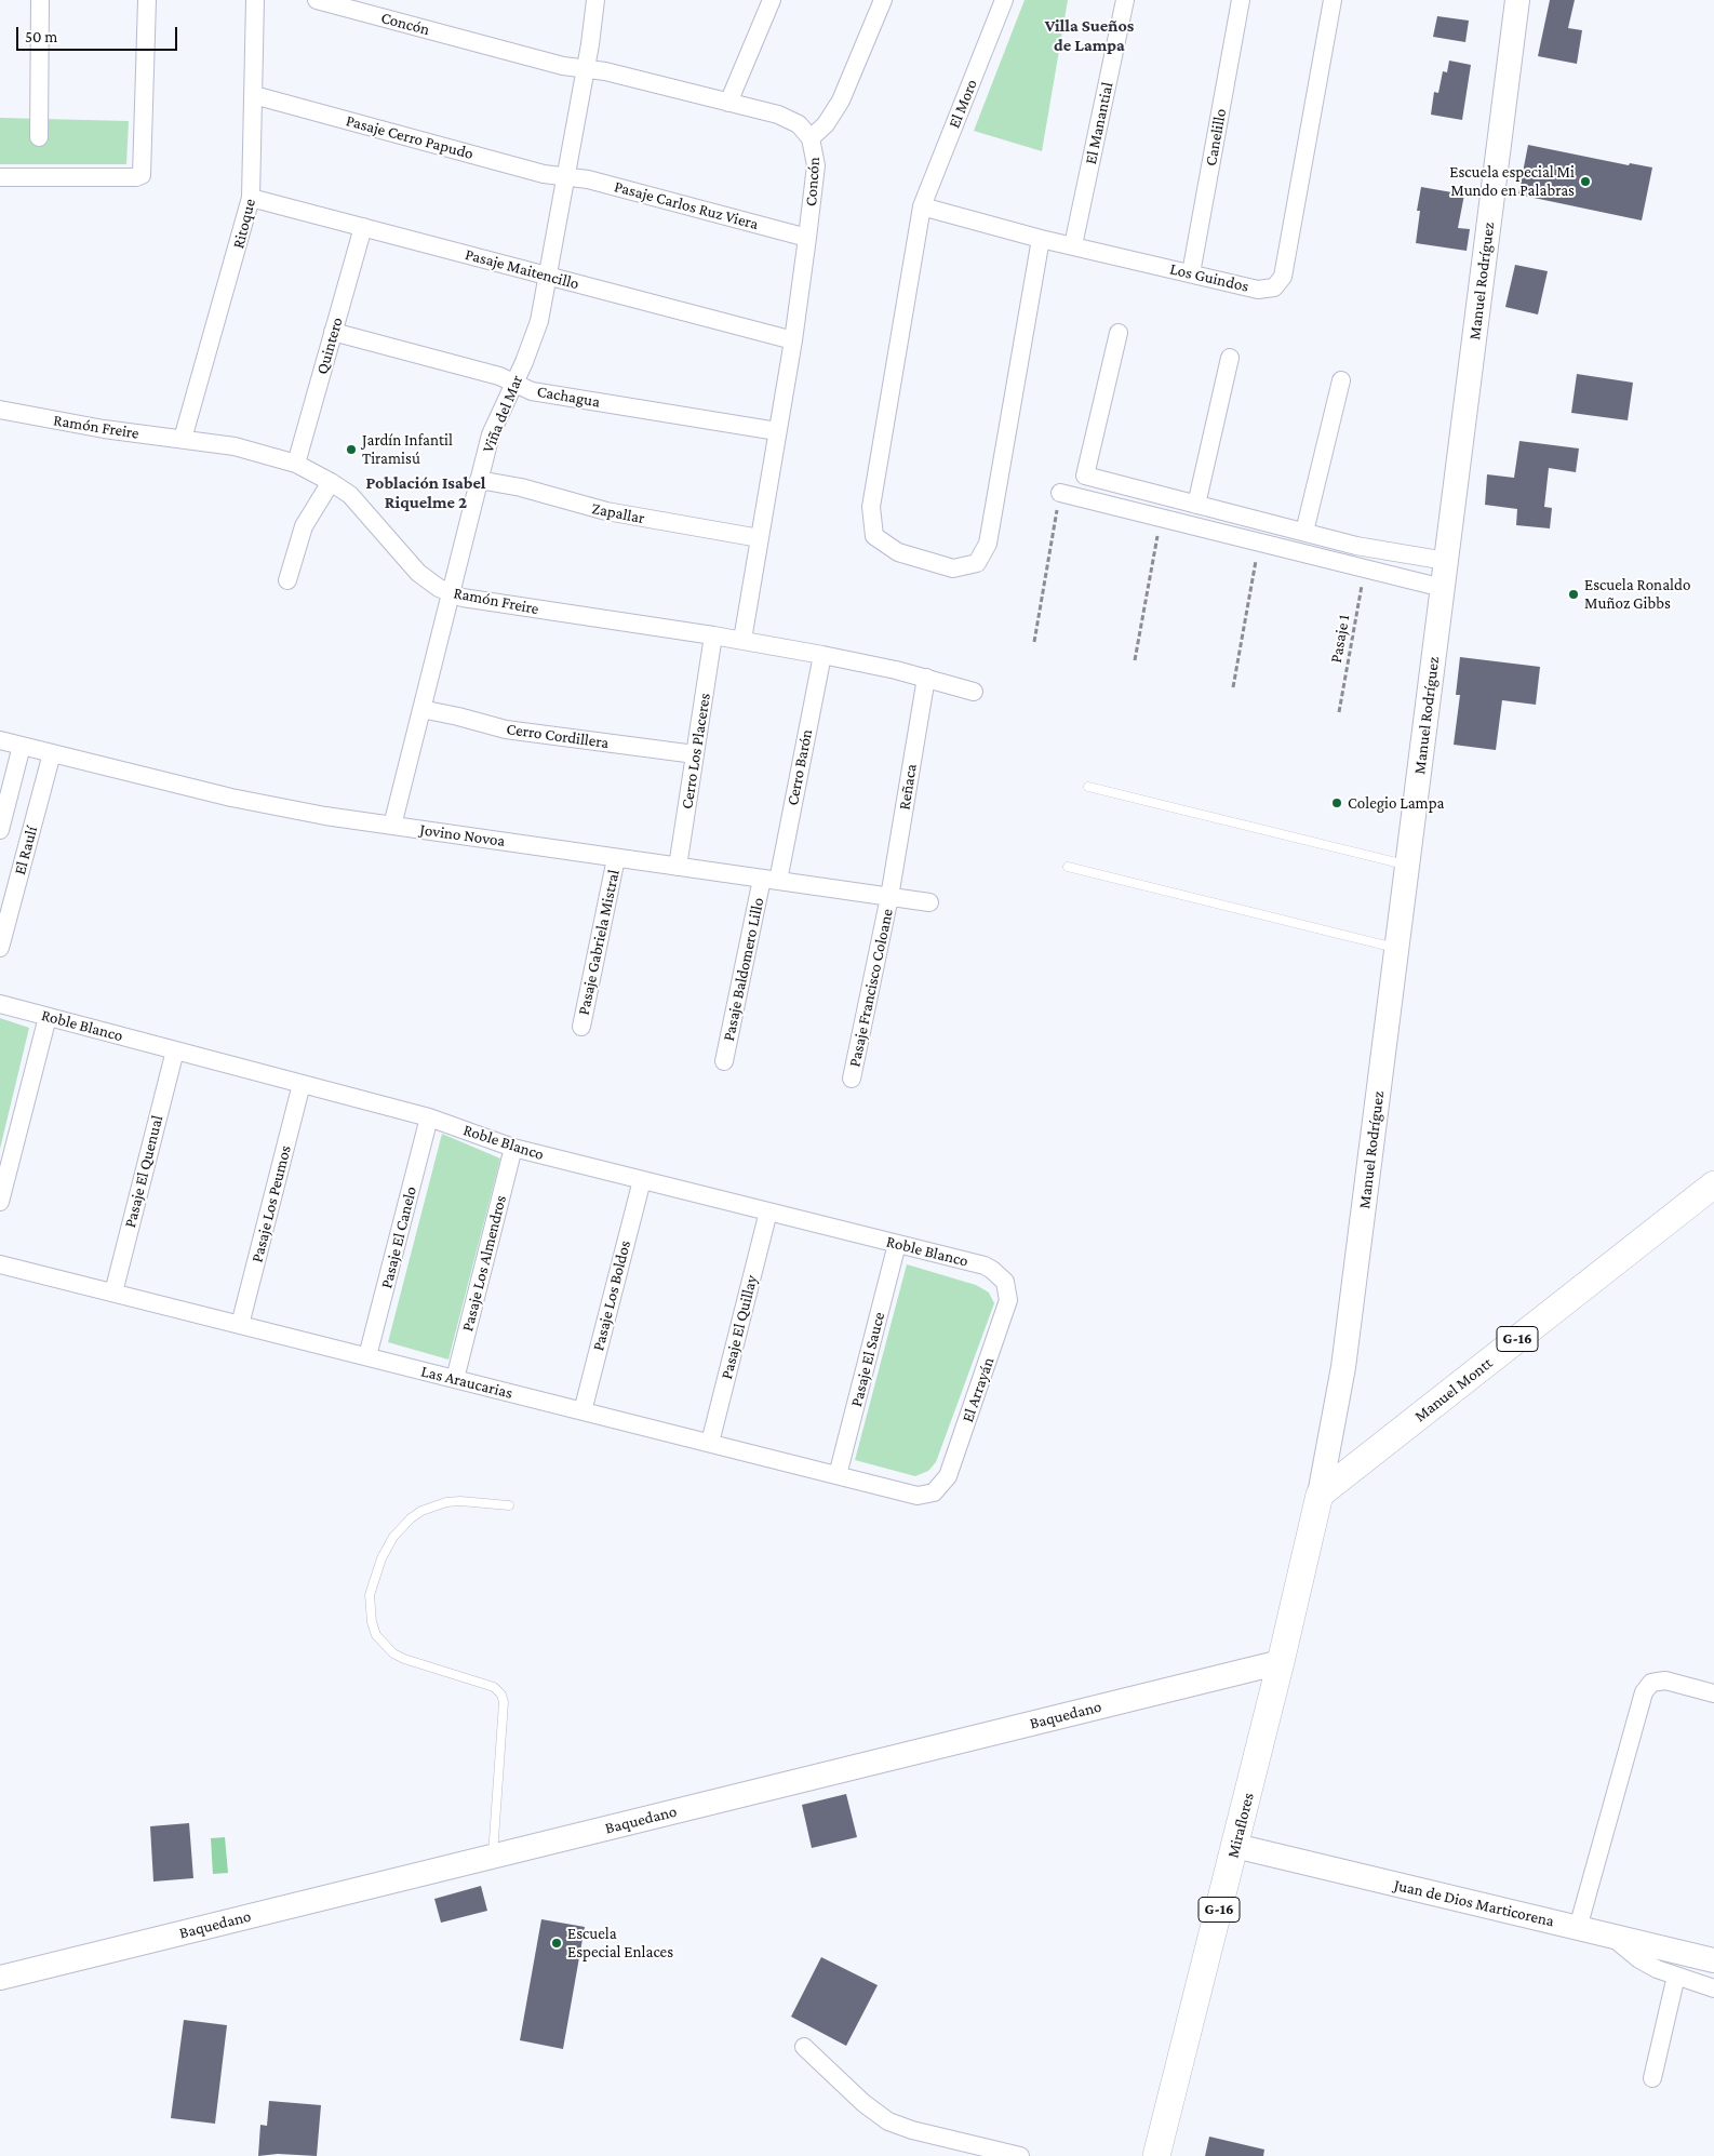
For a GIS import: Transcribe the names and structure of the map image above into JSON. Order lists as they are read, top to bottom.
{
  "streets": {
    "main road": ["G-16", "Manuel Montt", "Miraflores"],
    "street": [
      "Concón",
      "El Moro",
      "El Manantial",
      "Pasaje Cerro Papudo",
      "Canelillo",
      "Pasaje Carlos Ruz Viera",
      "Ritoque",
      "Pasaje Maitencillo",
      "Los Guindos",
      "Manuel Rodríguez",
      "Quintero",
      "Cachagua",
      "Viña del Mar",
      "Ramón Freire",
      "Zapallar",
      "Cerro Cordillera",
      "Cerro Los Placeres",
      "Cerro Barón",
      "Reñaca",
      "Jovino Novoa",
      "El Raulí",
      "Pasaje Gabriela Mistral",
      "Pasaje Baldomero Lillo",
      "Pasaje Francisco Coloane",
      "Roble Blanco",
      "Pasaje El Quenual",
      "Pasaje Los Peumos",
      "Pasaje El Canelo",
      "Pasaje Los Almendros",
      "Pasaje Los Boldos",
      "Pasaje El Quillay",
      "Pasaje El Sauce",
      "Las Araucarias",
      "El Arrayán",
      "Baquedano",
      "Juan de Dios Marticorena"
    ],
    "path": ["Pasaje 1"]
  },
  "crossings": [
    ["Concón", "Pasaje Carlos Ruz Viera"],
    ["Concón", "Pasaje Maitencillo"],
    ["Concón", "Cachagua"],
    ["Concón", "Viña del Mar"],
    ["Concón", "Ramón Freire"],
    ["Concón", "Zapallar"],
    ["El Moro", "Los Guindos"],
    ["El Manantial", "Los Guindos"],
    ["Pasaje Cerro Papudo", "Pasaje Carlos Ruz Viera"],
    ["Pasaje Cerro Papudo", "Ritoque"],
    ["Pasaje Cerro Papudo", "Viña del Mar"],
    ["Canelillo", "Los Guindos"],
    ["Pasaje Carlos Ruz Viera", "Viña del Mar"],
    ["Ritoque", "Pasaje Maitencillo"],
    ["Ritoque", "Ramón Freire"],
    ["Pasaje Maitencillo", "Quintero"],
    ["Pasaje Maitencillo", "Viña del Mar"],
    ["Manuel Rodríguez", "Manuel Montt"],
    ["Manuel Rodríguez", "Miraflores"],
    ["Quintero", "Cachagua"],
    ["Quintero", "Ramón Freire"],
    ["Cachagua", "Viña del Mar"],
    ["Viña del Mar", "Ramón Freire"],
    ["Viña del Mar", "Zapallar"],
    ["Viña del Mar", "Cerro Cordillera"],
    ["Viña del Mar", "Jovino Novoa"],
    ["Ramón Freire", "Cerro Los Placeres"],
    ["Ramón Freire", "Cerro Barón"],
    ["Ramón Freire", "Reñaca"],
    ["Cerro Cordillera", "Cerro Los Placeres"],
    ["Cerro Los Placeres", "Jovino Novoa"],
    ["Cerro Barón", "Jovino Novoa"],
    ["Cerro Barón", "Pasaje Baldomero Lillo"],
    ["Reñaca", "Jovino Novoa"],
    ["Reñaca", "Pasaje Francisco Coloane"],
    ["Jovino Novoa", "El Raulí"],
    ["Jovino Novoa", "Pasaje Gabriela Mistral"],
    ["Jovino Novoa", "Pasaje Baldomero Lillo"],
    ["Jovino Novoa", "Pasaje Francisco Coloane"],
    ["Roble Blanco", "Pasaje El Quenual"],
    ["Roble Blanco", "Pasaje Los Peumos"],
    ["Roble Blanco", "Pasaje El Canelo"],
    ["Roble Blanco", "Pasaje Los Almendros"],
    ["Roble Blanco", "Pasaje Los Boldos"],
    ["Roble Blanco", "Pasaje El Quillay"],
    ["Roble Blanco", "Pasaje El Sauce"],
    ["Roble Blanco", "El Arrayán"],
    ["Pasaje El Quenual", "Las Araucarias"],
    ["Pasaje Los Peumos", "Las Araucarias"],
    ["Pasaje El Canelo", "Las Araucarias"],
    ["Pasaje Los Almendros", "Las Araucarias"],
    ["Pasaje Los Boldos", "Las Araucarias"],
    ["Pasaje El Quillay", "Las Araucarias"],
    ["Pasaje El Sauce", "Las Araucarias"],
    ["Las Araucarias", "El Arrayán"],
    ["Manuel Montt", "Miraflores"],
    ["Baquedano", "Miraflores"],
    ["Miraflores", "Juan de Dios Marticorena"]
  ],
  "districts": ["Villa Sueños de Lampa", "Población Isabel Riquelme 2"],
  "places": [
    "Escuela especial Mi Mundo en Palabras",
    "Jardín Infantil Tiramisú",
    "Escuela Ronaldo Muñoz Gibbs",
    "Colegio Lampa",
    "Escuela Especial Enlaces"
  ],
  "scale_bar": "50 m"
}
